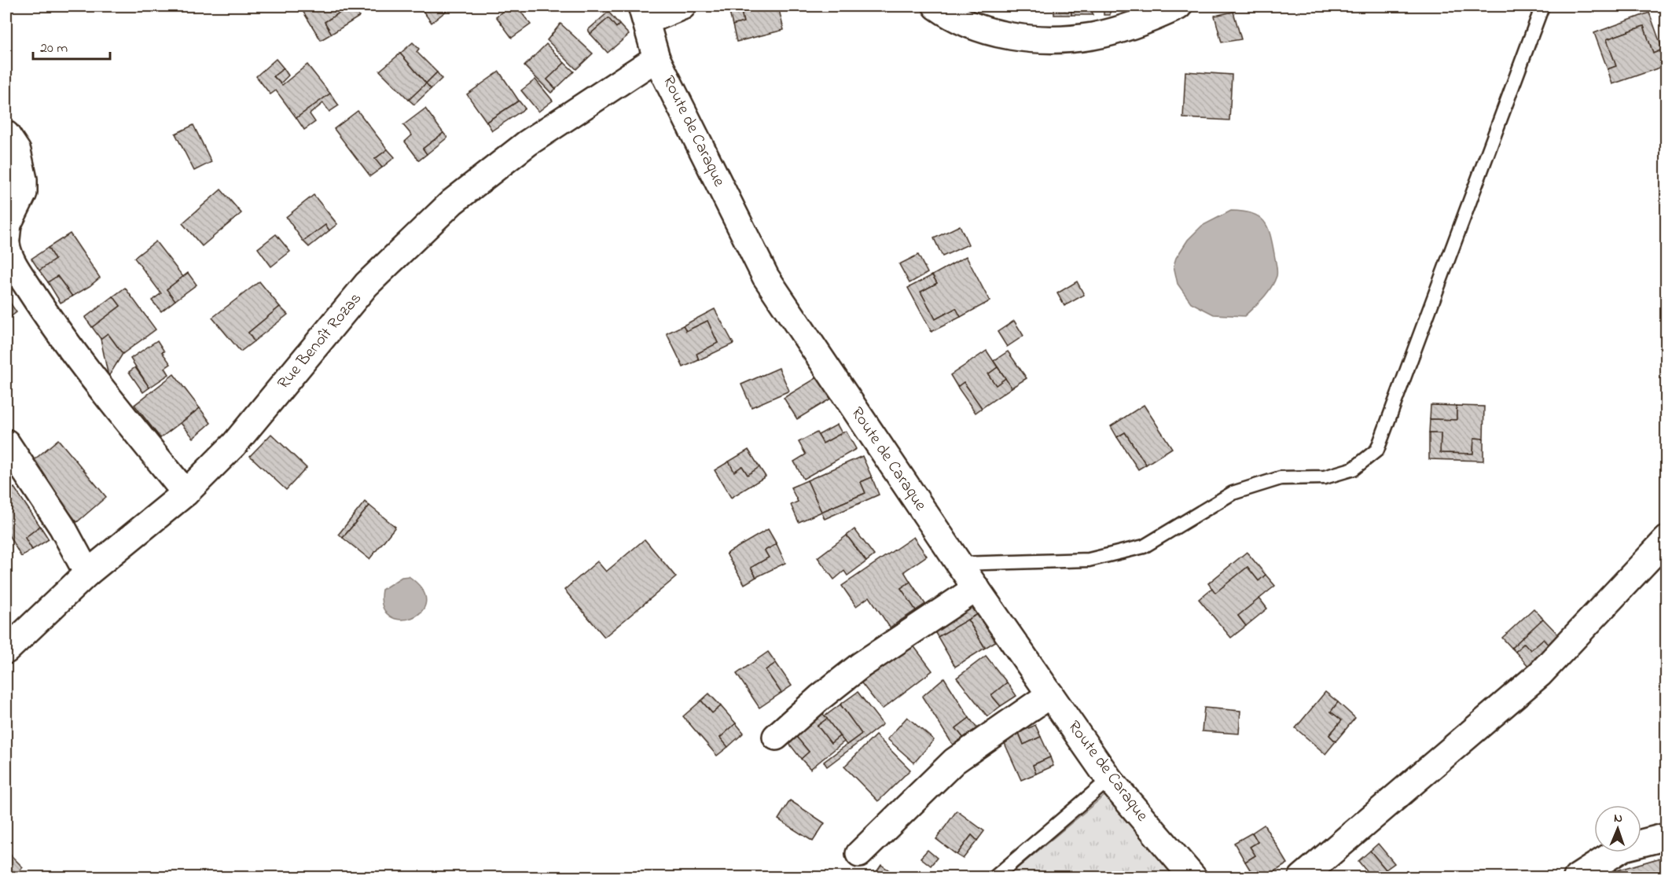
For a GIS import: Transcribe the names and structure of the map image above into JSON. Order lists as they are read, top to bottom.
{
  "streets": {
    "street": ["Route de Caraque", "Rue Benoît Rozas"]
  },
  "crossings": [
    ["Route de Caraque", "Rue Benoît Rozas"]
  ],
  "scale_bar": "20 m",
  "north": "top"
}
